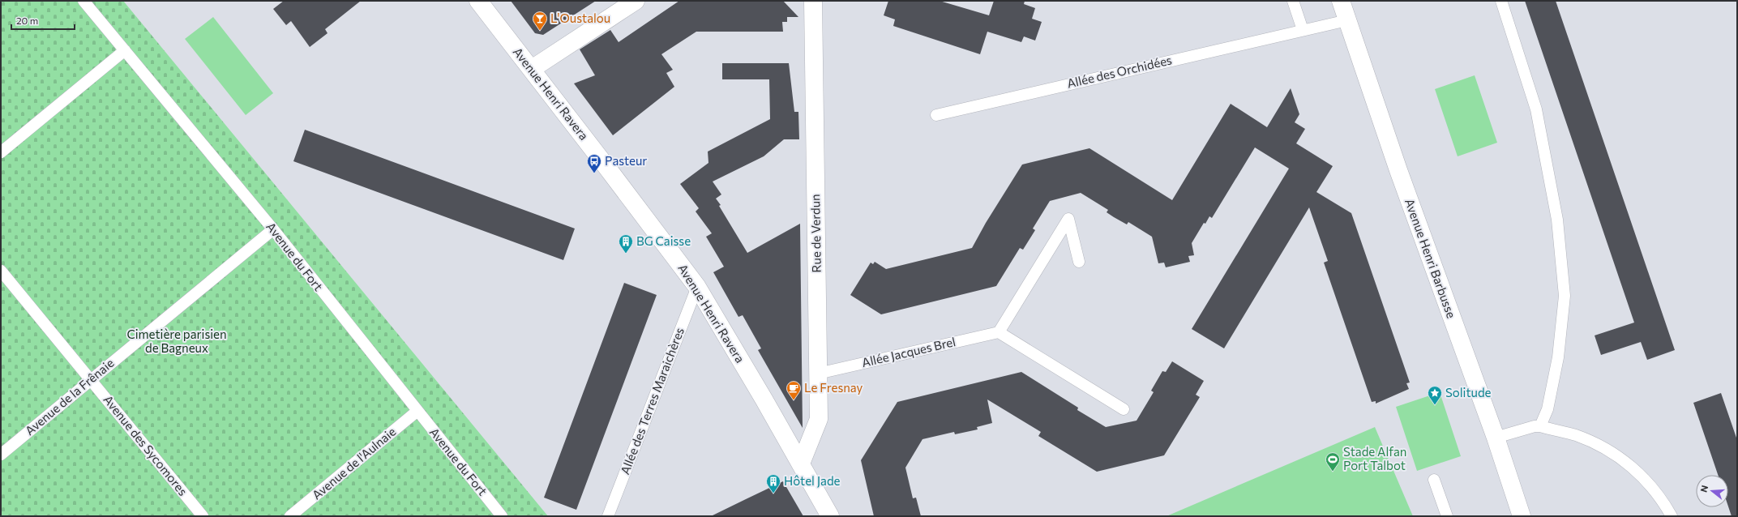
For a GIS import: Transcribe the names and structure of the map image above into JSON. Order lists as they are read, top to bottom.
{
  "streets": {
    "street": ["Avenue Henri Ravera", "Rue de Verdun", "Avenue Henri Barbusse"],
    "lane": [
      "Allée des Orchidées",
      "Avenue du Fort",
      "Allée Jacques Brel",
      "Avenue de la Frênaie",
      "Allée des Terres Maraichères",
      "Avenue des Sycomores",
      "Avenue de l'Aulnaie"
    ]
  },
  "crossings": [
    ["Allée des Orchidées", "Avenue Henri Barbusse"],
    ["Avenue Henri Ravera", "Rue de Verdun"],
    ["Avenue Henri Ravera", "Allée des Terres Maraichères"],
    ["Rue de Verdun", "Allée Jacques Brel"],
    ["Avenue du Fort", "Avenue de la Frênaie"],
    ["Avenue du Fort", "Avenue de l'Aulnaie"],
    ["Avenue de la Frênaie", "Avenue des Sycomores"]
  ],
  "parks": ["Cimetière parisien de Bagneux"],
  "places": {
    "bar": ["L'Oustalou"],
    "bus stop": ["Pasteur"],
    "building": ["BG Caisse", "Hôtel Jade"],
    "cafe": ["Le Fresnay"],
    "place": ["Solitude"],
    "sports": ["Stade Alfan Port Talbot"]
  },
  "scale_bar": "20 m",
  "north": "left"
}
